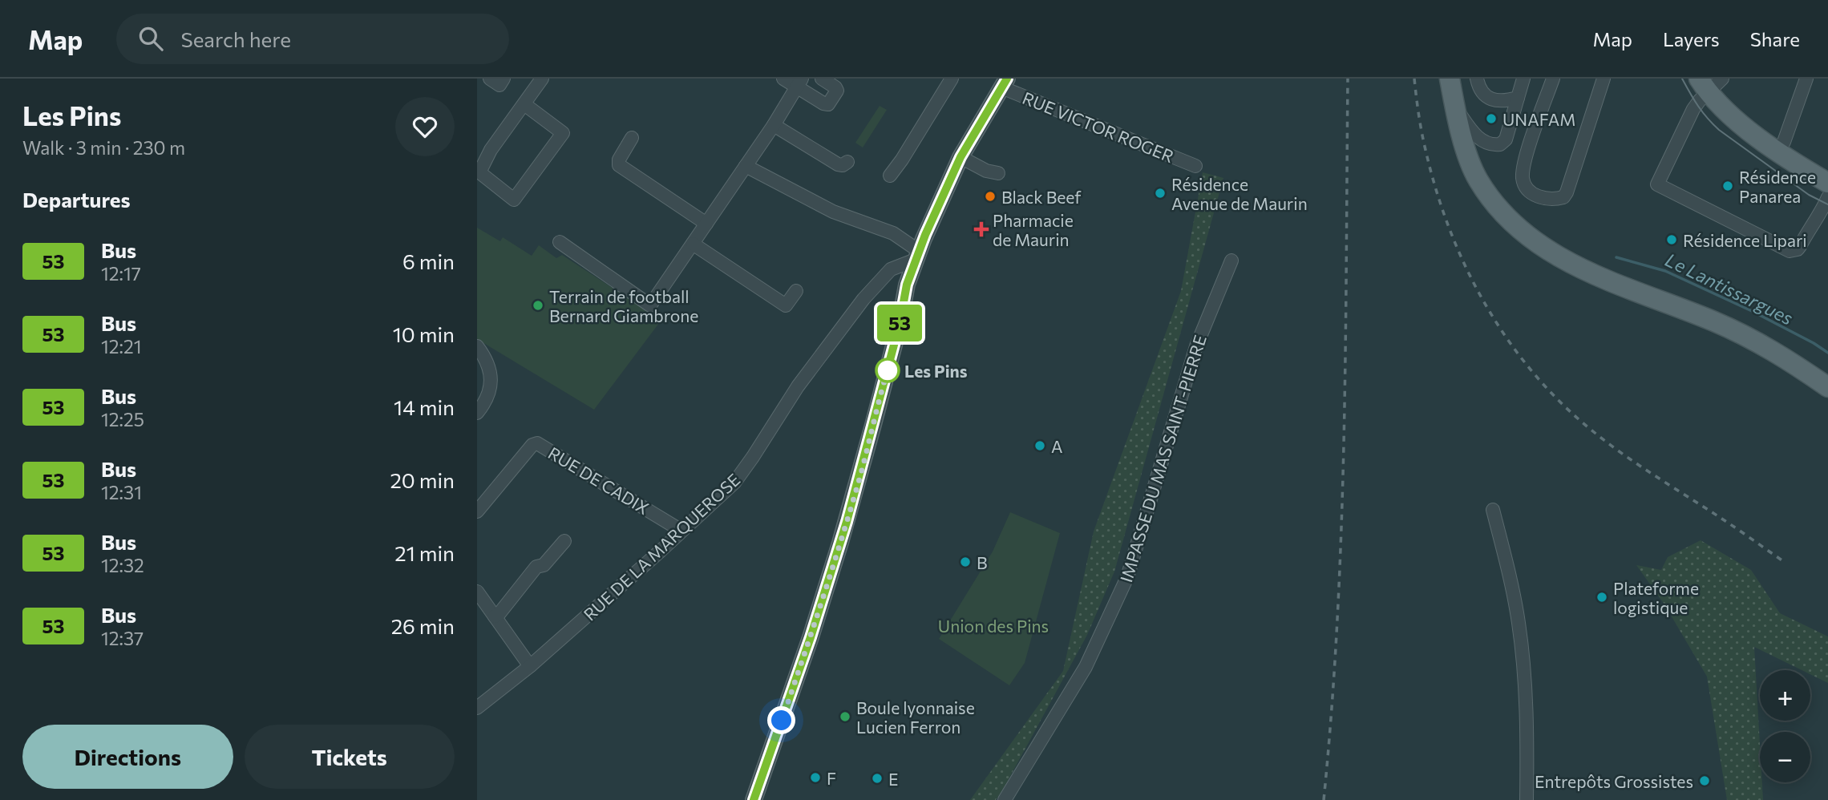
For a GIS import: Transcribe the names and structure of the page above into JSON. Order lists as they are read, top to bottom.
{
  "streets": {
    "street": [
      "RUE VICTOR ROGER",
      "IMPASSE DU MAS SAINT-PIERRE",
      "RUE DE CADIX",
      "RUE DE LA MARQUEROSE"
    ]
  },
  "crossings": [
    ["RUE DE CADIX", "RUE DE LA MARQUEROSE"]
  ],
  "water": ["Le Lantissargues"],
  "parks": ["Union des Pins"],
  "places": {
    "other": [
      "UNAFAM",
      "Résidence Panarea",
      "Résidence Avenue de Maurin",
      "Black Beef",
      "Résidence Lipari",
      "Terrain de football Bernard Giambrone",
      "Les Pins",
      "A",
      "B",
      "Plateforme logistique",
      "Boule lyonnaise Lucien Ferron",
      "F",
      "E",
      "Entrepôts Grossistes"
    ],
    "health": ["Pharmacie de Maurin"]
  },
  "lines": ["bus line 53"],
  "page": {
    "header": "Map",
    "search": "Search here",
    "nav": ["Map", "Layers", "Share"],
    "heading": [
      ["Les Pins", "Walk · 3 min · 230 m"],
      "Departures"
    ],
    "on_map": "53",
    "list": [
      {
        "mark": "53",
        "name": "Bus",
        "note": "12:17",
        "value": "6 min"
      },
      {
        "mark": "53",
        "name": "Bus",
        "note": "12:21",
        "value": "10 min"
      },
      {
        "mark": "53",
        "name": "Bus",
        "note": "12:25",
        "value": "14 min"
      },
      {
        "mark": "53",
        "name": "Bus",
        "note": "12:31",
        "value": "20 min"
      },
      {
        "mark": "53",
        "name": "Bus",
        "note": "12:32",
        "value": "21 min"
      },
      {
        "mark": "53",
        "name": "Bus",
        "note": "12:37",
        "value": "26 min"
      }
    ],
    "map_buttons": ["+", "−"],
    "buttons": ["Directions", "Tickets"]
  }
}
